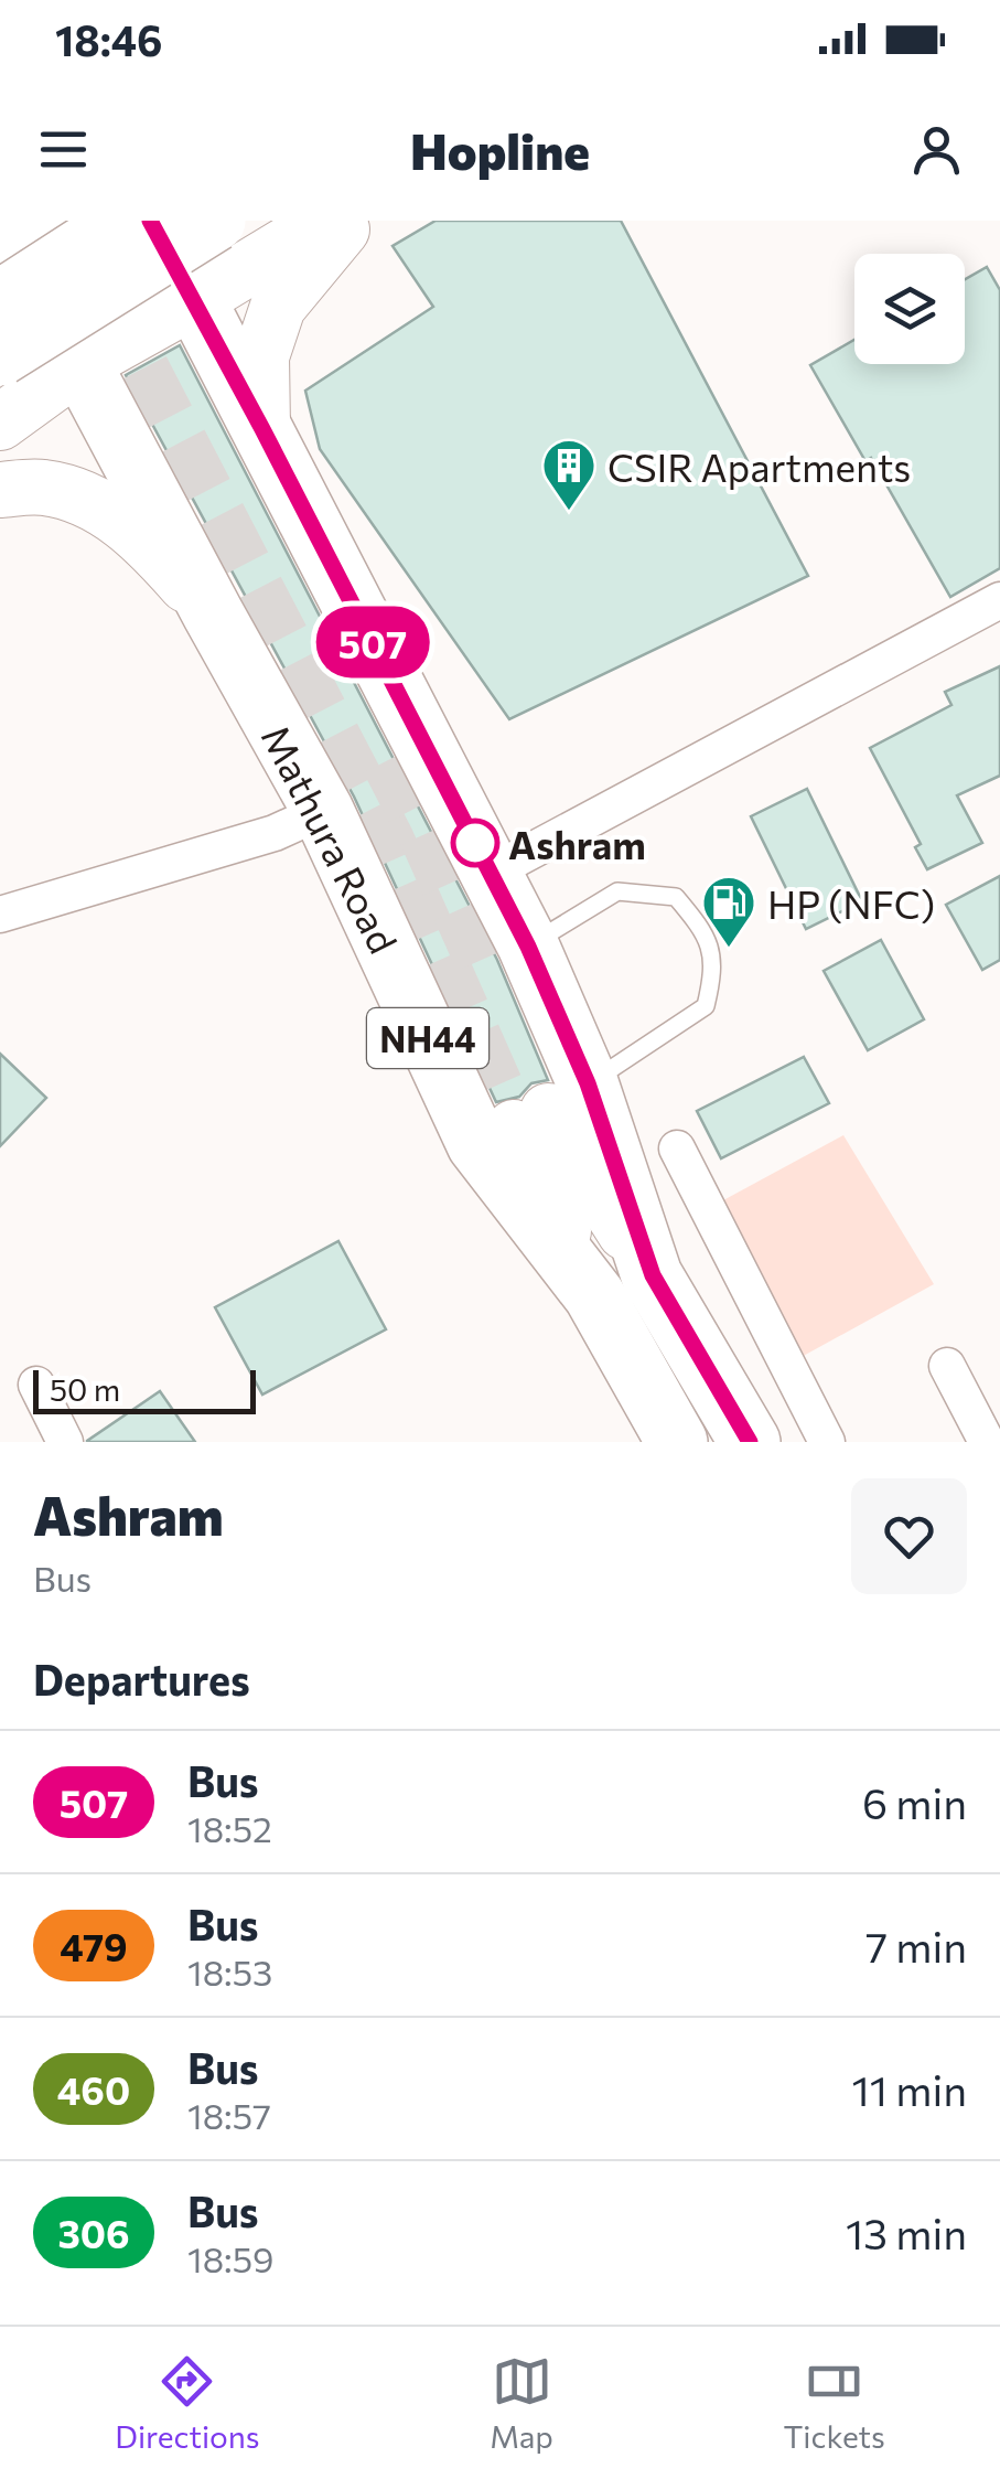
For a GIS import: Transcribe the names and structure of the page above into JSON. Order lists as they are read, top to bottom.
{
  "streets": {
    "highway": ["Mathura Road", "NH44"]
  },
  "places": {
    "building": ["CSIR Apartments"],
    "other": ["Ashram"],
    "fuel station": ["HP (NFC)"]
  },
  "lines": ["bus line 507"],
  "scale_bar": "50 m",
  "page": {
    "status": "18:46",
    "header": "Hopline",
    "on_map": "507",
    "scale": "50 m",
    "heading": [
      ["Ashram", "Bus"],
      "Departures"
    ],
    "list": [
      {
        "mark": "507",
        "name": "Bus",
        "note": "18:52",
        "value": "6 min"
      },
      {
        "mark": "479",
        "name": "Bus",
        "note": "18:53",
        "value": "7 min"
      },
      {
        "mark": "460",
        "name": "Bus",
        "note": "18:57",
        "value": "11 min"
      },
      {
        "mark": "306",
        "name": "Bus",
        "note": "18:59",
        "value": "13 min"
      }
    ],
    "tabs": ["Directions", "Map", "Tickets"]
  }
}
